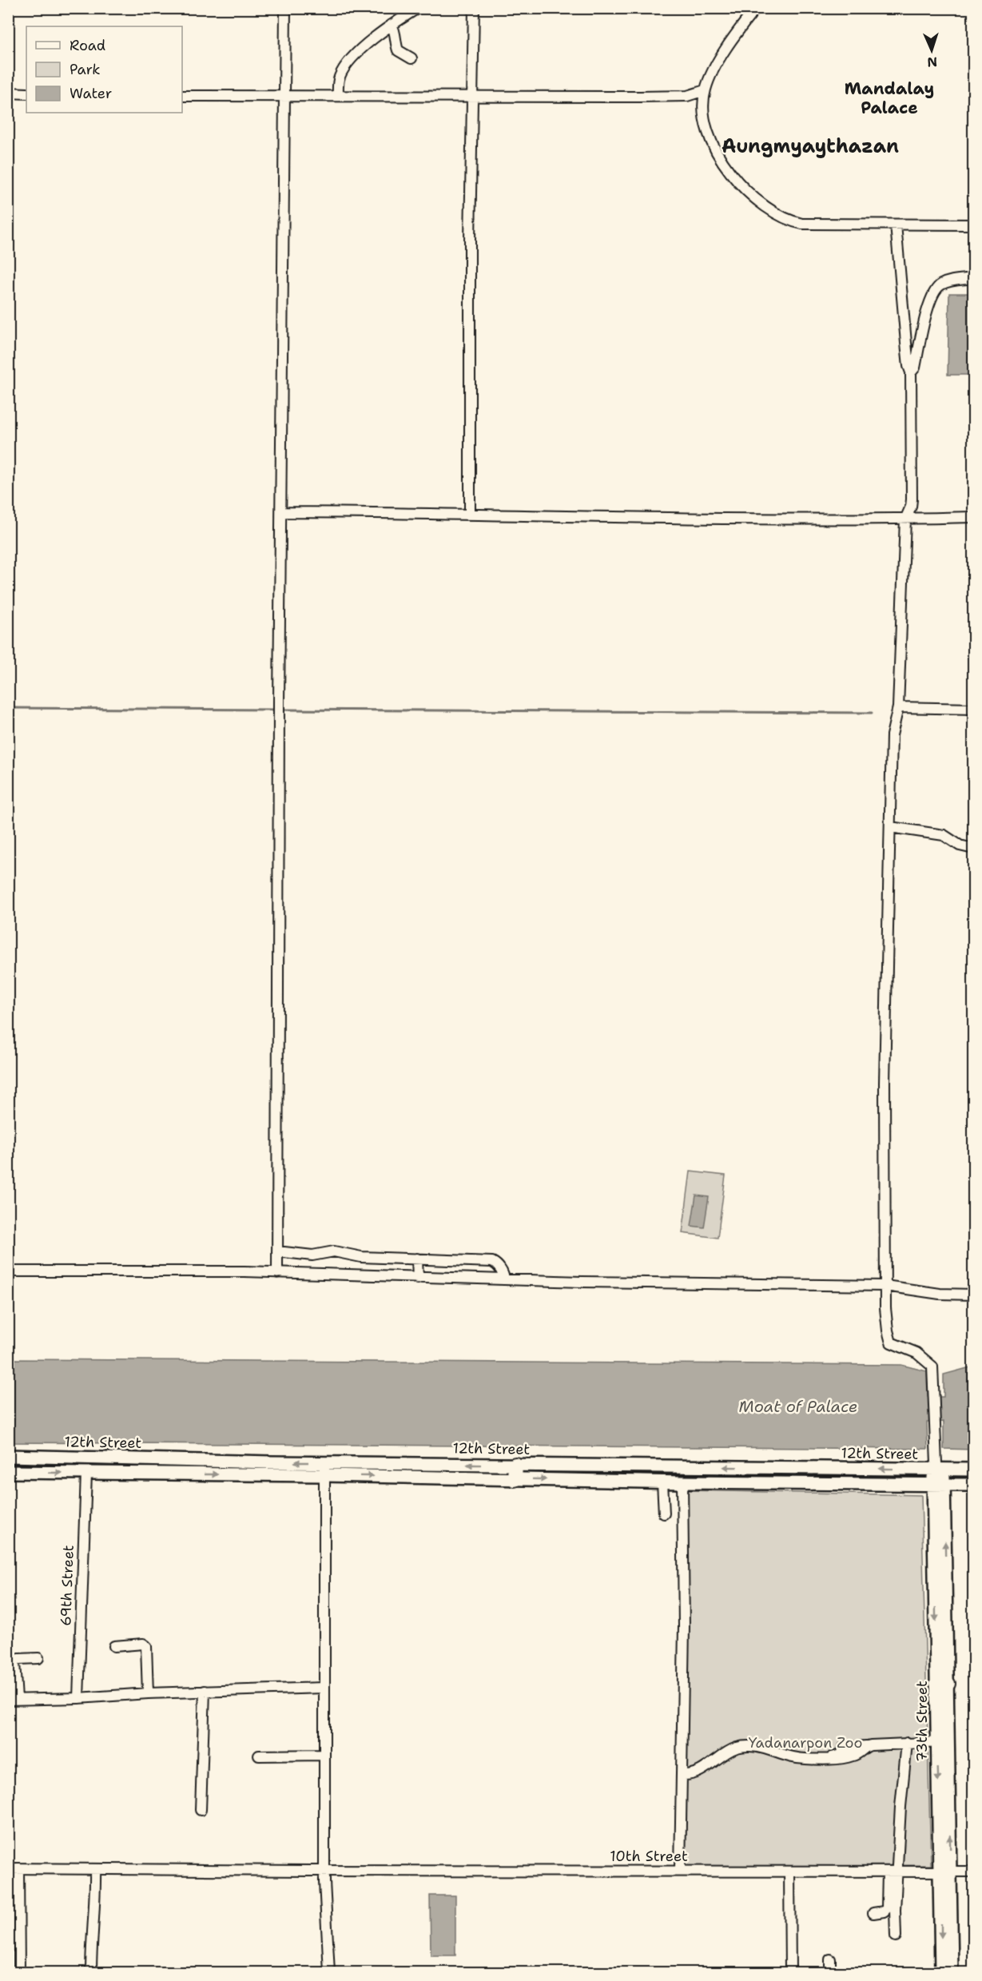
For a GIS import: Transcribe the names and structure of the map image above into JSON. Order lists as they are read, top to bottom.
{
  "streets": {
    "main road": ["12th Street", "73th Street"],
    "street": ["69th Street", "10th Street"]
  },
  "crossings": [
    ["12th Street", "69th Street"],
    ["12th Street", "73th Street"],
    ["73th Street", "10th Street"]
  ],
  "districts": ["Mandalay Palace", "Aungmyaythazan"],
  "water": ["Moat of Palace"],
  "parks": ["Yadanarpon Zoo"],
  "legend": ["Road", "Park", "Water"],
  "north": "bottom"
}
